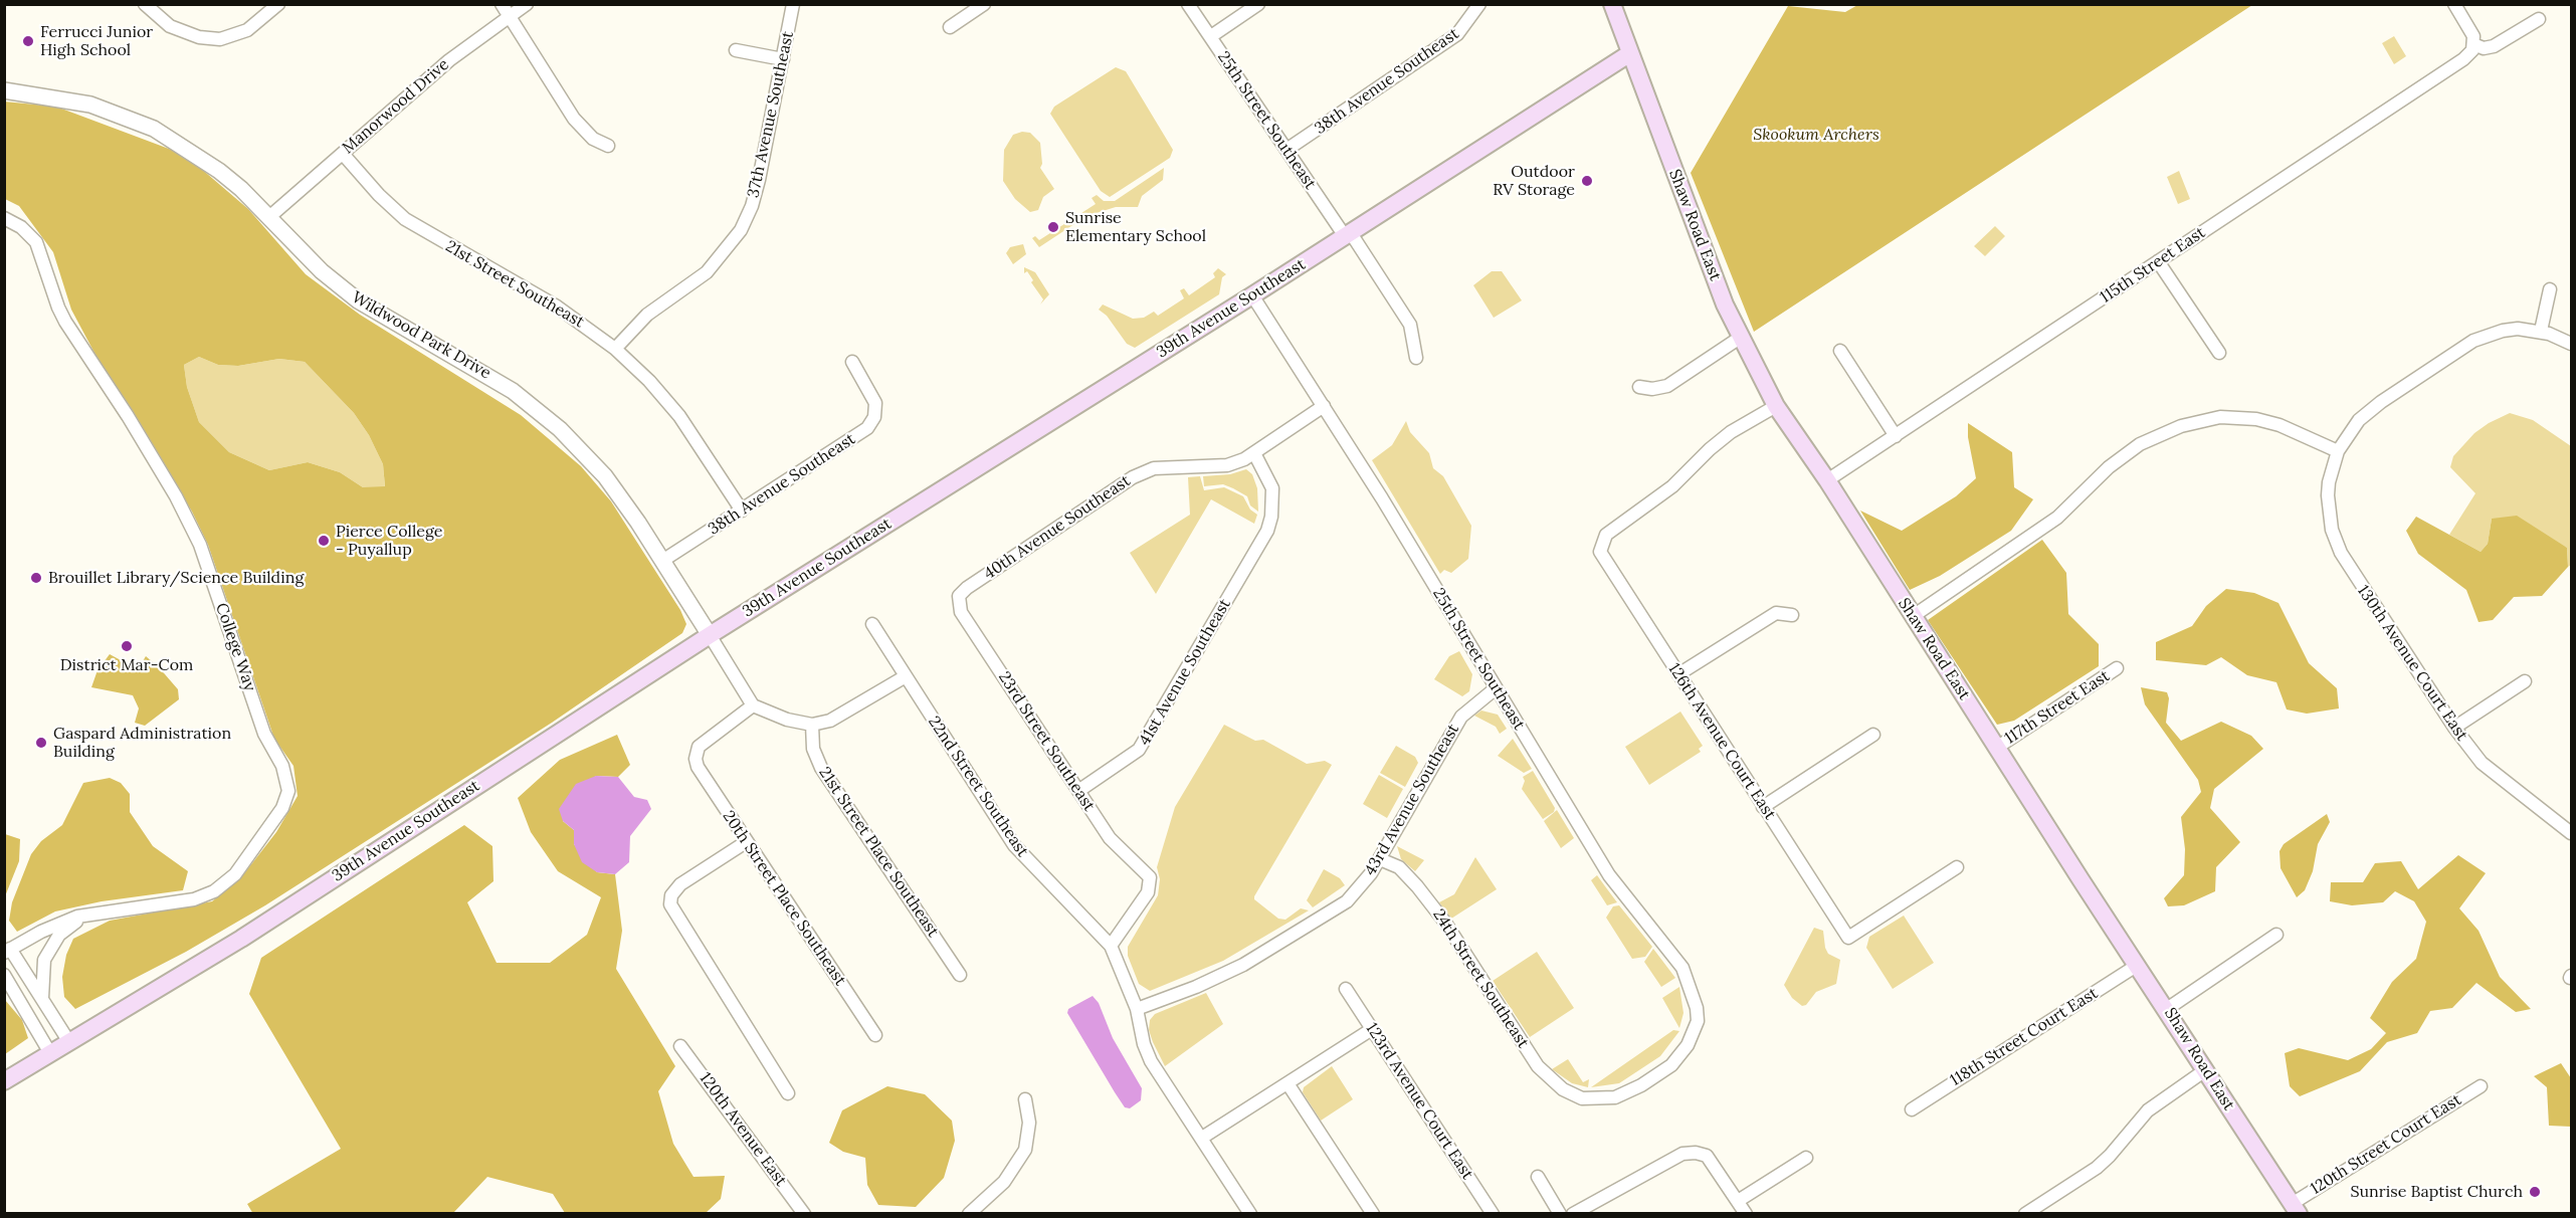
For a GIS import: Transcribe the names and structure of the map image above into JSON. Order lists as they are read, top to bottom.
{
  "streets": {
    "main road": ["Shaw Road East", "39th Avenue Southeast"],
    "street": [
      "38th Avenue Southeast",
      "Manorwood Drive",
      "37th Avenue Southeast",
      "25th Street Southeast",
      "115th Street East",
      "21st Street Southeast",
      "Wildwood Park Drive",
      "40th Avenue Southeast",
      "College Way",
      "130th Avenue Court East",
      "41st Avenue Southeast",
      "117th Street East",
      "23rd Street Southeast",
      "126th Avenue Court East",
      "22nd Street Southeast",
      "43rd Avenue Southeast",
      "21st Street Place Southeast",
      "20th Street Place Southeast",
      "24th Street Southeast",
      "118th Street Court East",
      "123rd Avenue Court East",
      "120th Avenue East",
      "120th Street Court East"
    ]
  },
  "crossings": [
    ["38th Avenue Southeast", "25th Street Southeast"],
    ["38th Avenue Southeast", "21st Street Southeast"],
    ["38th Avenue Southeast", "Wildwood Park Drive"],
    ["Manorwood Drive", "21st Street Southeast"],
    ["Manorwood Drive", "Wildwood Park Drive"],
    ["37th Avenue Southeast", "21st Street Southeast"],
    ["25th Street Southeast", "39th Avenue Southeast"],
    ["25th Street Southeast", "40th Avenue Southeast"],
    ["25th Street Southeast", "43rd Avenue Southeast"],
    ["25th Street Southeast", "24th Street Southeast"],
    ["Shaw Road East", "115th Street East"],
    ["Shaw Road East", "39th Avenue Southeast"],
    ["Shaw Road East", "117th Street East"],
    ["Shaw Road East", "126th Avenue Court East"],
    ["Shaw Road East", "118th Street Court East"],
    ["Shaw Road East", "120th Street Court East"],
    ["39th Avenue Southeast", "Wildwood Park Drive"],
    ["39th Avenue Southeast", "College Way"],
    ["40th Avenue Southeast", "41st Avenue Southeast"],
    ["40th Avenue Southeast", "23rd Street Southeast"],
    ["41st Avenue Southeast", "23rd Street Southeast"],
    ["23rd Street Southeast", "22nd Street Southeast"],
    ["22nd Street Southeast", "43rd Avenue Southeast"],
    ["43rd Avenue Southeast", "24th Street Southeast"]
  ],
  "parks": ["Skookum Archers"],
  "places": [
    "Ferrucci Junior High School",
    "Outdoor RV Storage",
    "Sunrise Elementary School",
    "Pierce College - Puyallup",
    "Brouillet Library/Science Building",
    "District Mar-Com",
    "Gaspard Administration Building",
    "Sunrise Baptist Church"
  ]
}
